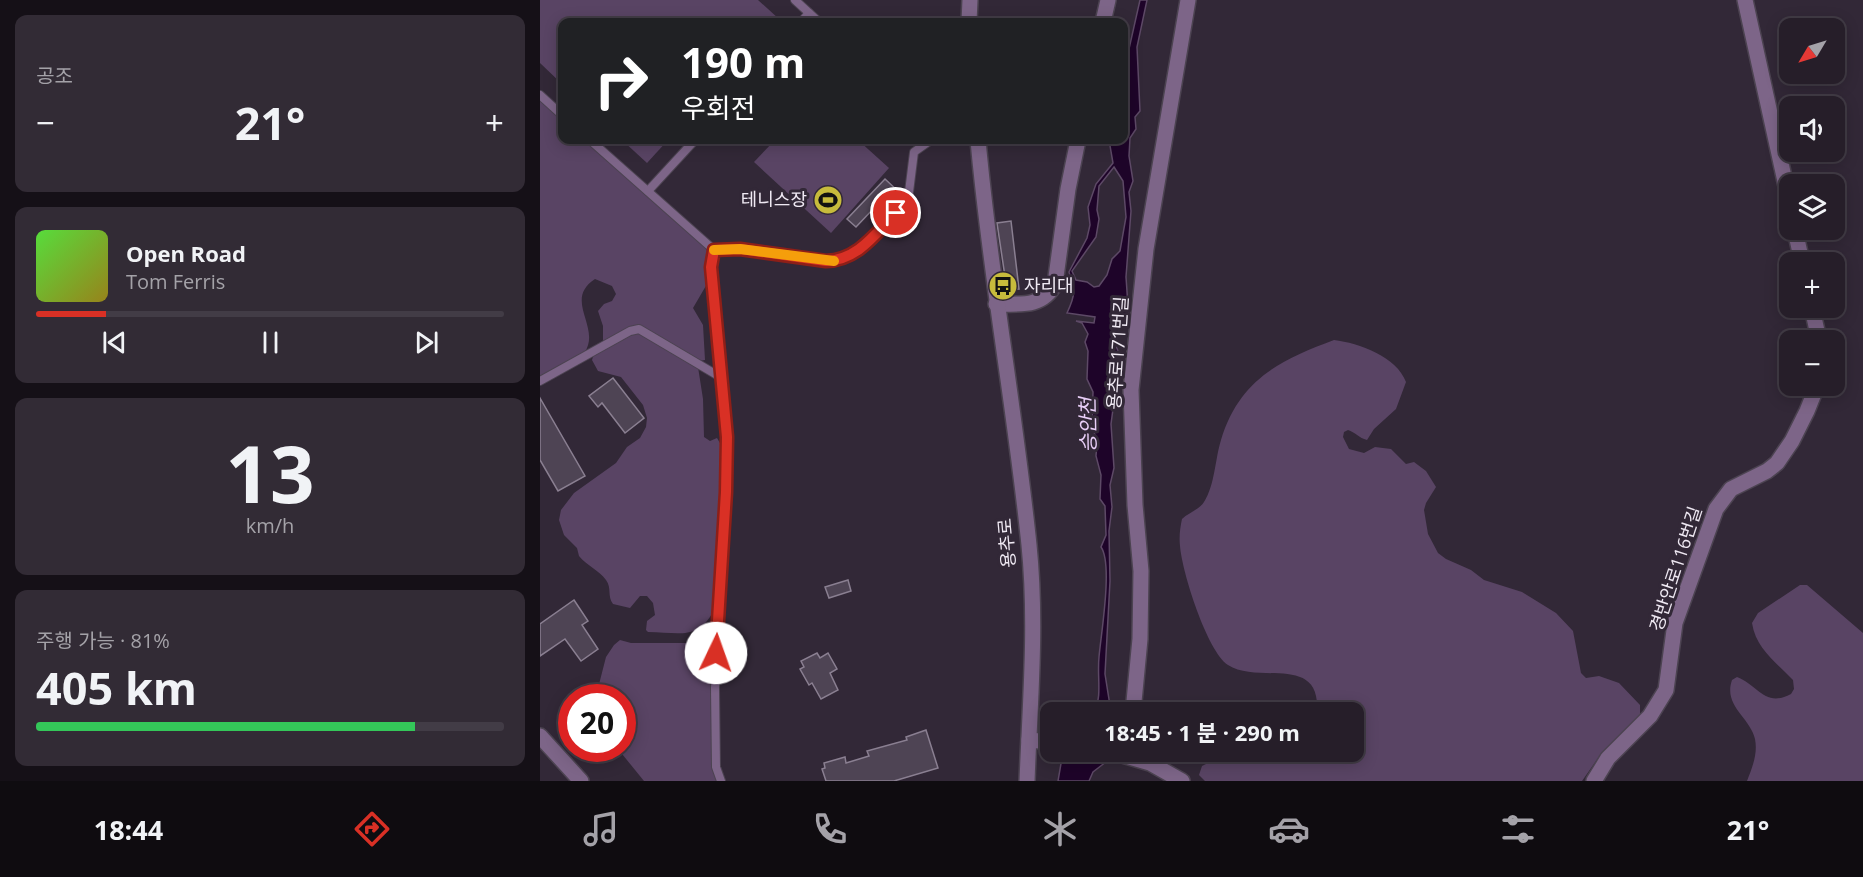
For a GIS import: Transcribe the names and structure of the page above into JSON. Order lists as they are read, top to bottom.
{
  "streets": {
    "street": ["용추로171번길", "용추로", "경반안로116번길"]
  },
  "water": ["승안천"],
  "places": {
    "sports": ["테니스장"],
    "bus stop": ["자리대"]
  },
  "north": "bottom left",
  "page": {
    "tile": [
      "공조",
      ["13", "km/h"],
      ["주행 가능 · 81%", "405 km"]
    ],
    "map_buttons": ["+", "−"],
    "turn": ["190 m", "우회전"],
    "heat": ["−", "21°", "+"],
    "song": ["Open Road", "Tom Ferris"],
    "limit": "20",
    "trip": "18:45 · 1 분 · 290 m",
    "tabs": ["18:44", "21°"]
  }
}
